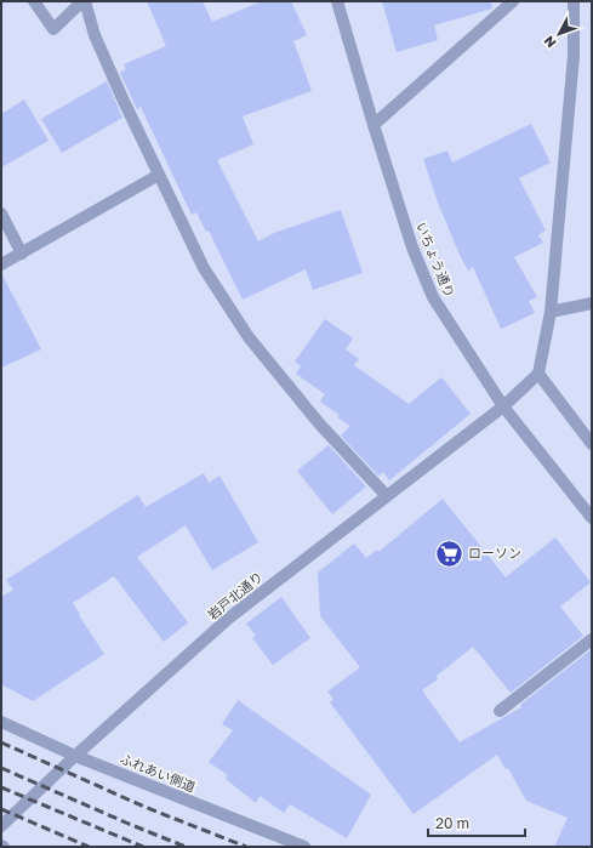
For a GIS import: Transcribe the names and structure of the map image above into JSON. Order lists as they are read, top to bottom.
{
  "streets": {
    "street": ["いちょう通り", "岩戸北通り", "ふれあい側道"]
  },
  "crossings": [
    ["いちょう通り", "岩戸北通り"],
    ["岩戸北通り", "ふれあい側道"]
  ],
  "places": {
    "supermarket": ["ローソン"]
  },
  "scale_bar": "20 m",
  "north": "bottom left"
}
